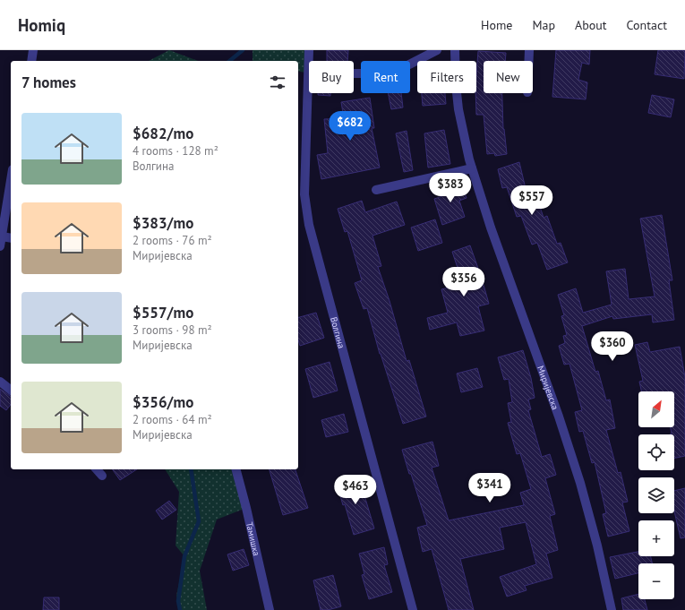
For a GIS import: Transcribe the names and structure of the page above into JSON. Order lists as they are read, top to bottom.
{
  "streets": {
    "street": ["Волгина", "Миријевска", "Тамишка"]
  },
  "north": "top right",
  "page": {
    "header": "Homiq",
    "nav": [
      "Home",
      "Map",
      "About",
      "Contact"
    ],
    "chip": [
      "Buy",
      "Rent",
      "Filters",
      "New"
    ],
    "heading": "7 homes",
    "list": [
      {
        "name": "$682/mo",
        "note": "4 rooms · 128 m² · Волгина"
      },
      {
        "name": "$383/mo",
        "note": "2 rooms · 76 m² · Миријевска"
      },
      {
        "name": "$557/mo",
        "note": "3 rooms · 98 m² · Миријевска"
      },
      {
        "name": "$356/mo",
        "note": "2 rooms · 64 m² · Миријевска"
      }
    ],
    "price": [
      "$682",
      "$383",
      "$557",
      "$356",
      "$360",
      "$341",
      "$463"
    ],
    "map_buttons": ["+", "−"]
  }
}
